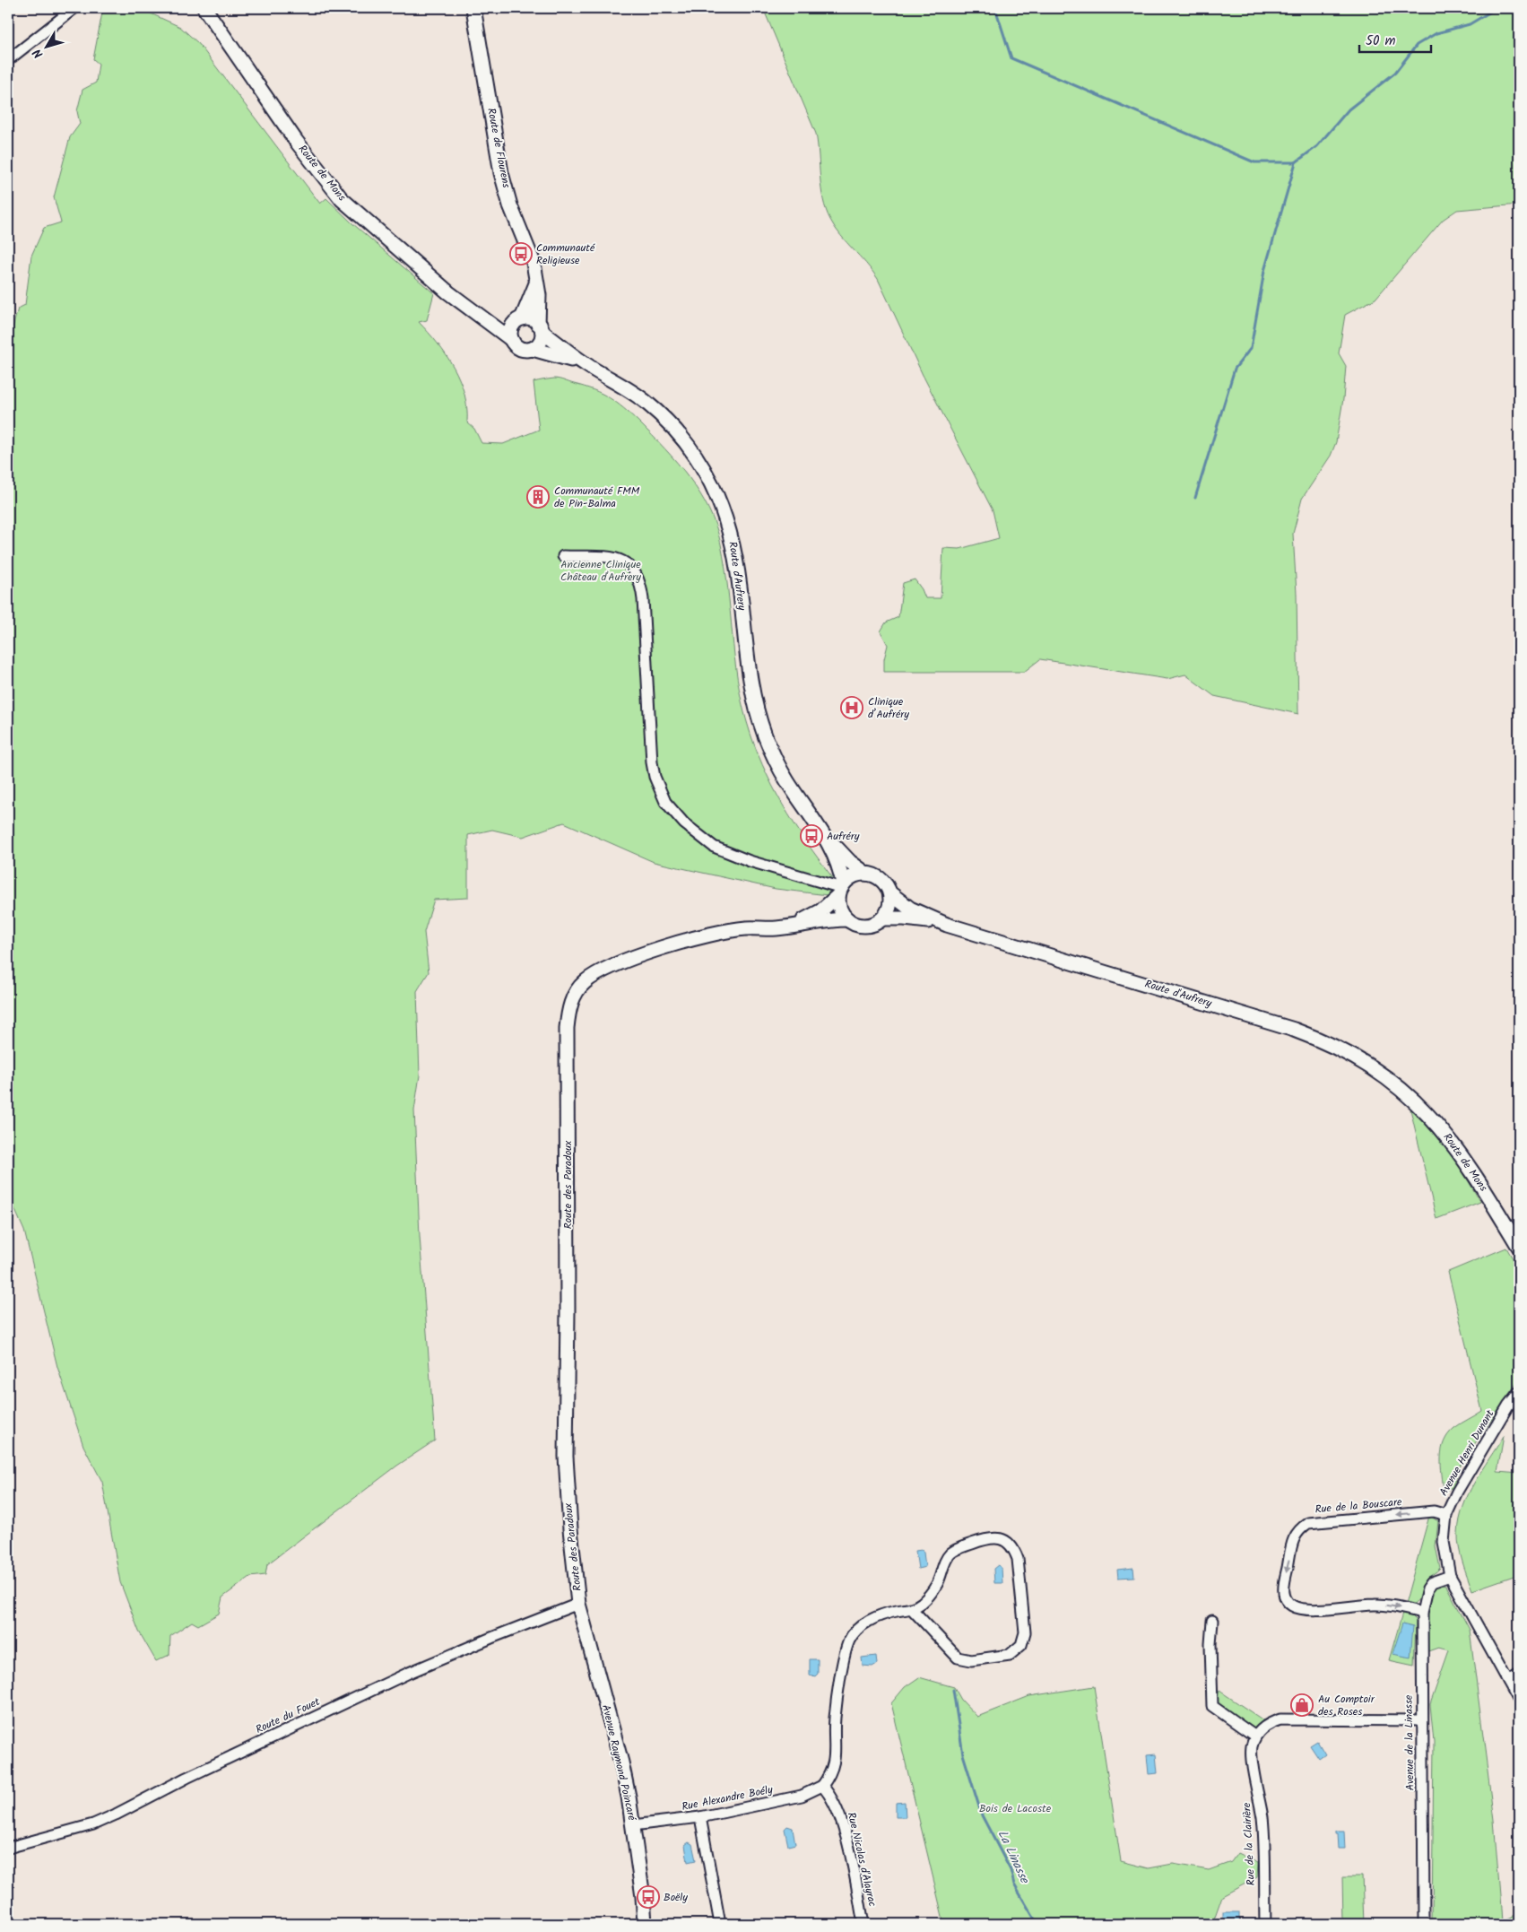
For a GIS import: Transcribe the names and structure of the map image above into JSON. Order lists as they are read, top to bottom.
{
  "streets": {
    "main road": [
      "Route de Flourens",
      "Route de Mons",
      "Route d'Aufrery",
      "Route des Paradoux",
      "Avenue Raymond Poincaré"
    ],
    "street": [
      "Avenue Henri Dunant",
      "Rue de la Bouscare",
      "Route du Fouet",
      "Avenue de la Linasse",
      "Rue Alexandre Boély",
      "Rue de la Clairière",
      "Rue Nicolas d'Alayrac"
    ]
  },
  "crossings": [
    ["Route de Flourens", "Route de Mons"],
    ["Route de Flourens", "Route d'Aufrery"],
    ["Route de Mons", "Route d'Aufrery"],
    ["Route des Paradoux", "Route du Fouet"],
    ["Route des Paradoux", "Avenue Raymond Poincaré"],
    ["Avenue Henri Dunant", "Rue de la Bouscare"],
    ["Avenue Henri Dunant", "Avenue de la Linasse"],
    ["Rue de la Bouscare", "Avenue de la Linasse"],
    ["Route du Fouet", "Avenue Raymond Poincaré"],
    ["Avenue Raymond Poincaré", "Rue Alexandre Boély"],
    ["Rue Alexandre Boély", "Rue Nicolas d'Alayrac"]
  ],
  "water": ["La Linasse"],
  "parks": ["Ancienne Clinique Château d'Aufrery", "Bois de Lacoste"],
  "places": {
    "bus stop": ["Communauté Religieuse", "Aufréry", "Boëly"],
    "building": ["Communauté FMM de Pin-Balma"],
    "hospital": ["Clinique d’Aufréry"],
    "shop": ["Au Comptoir des Roses"]
  },
  "scale_bar": "50 m",
  "north": "bottom left"
}
